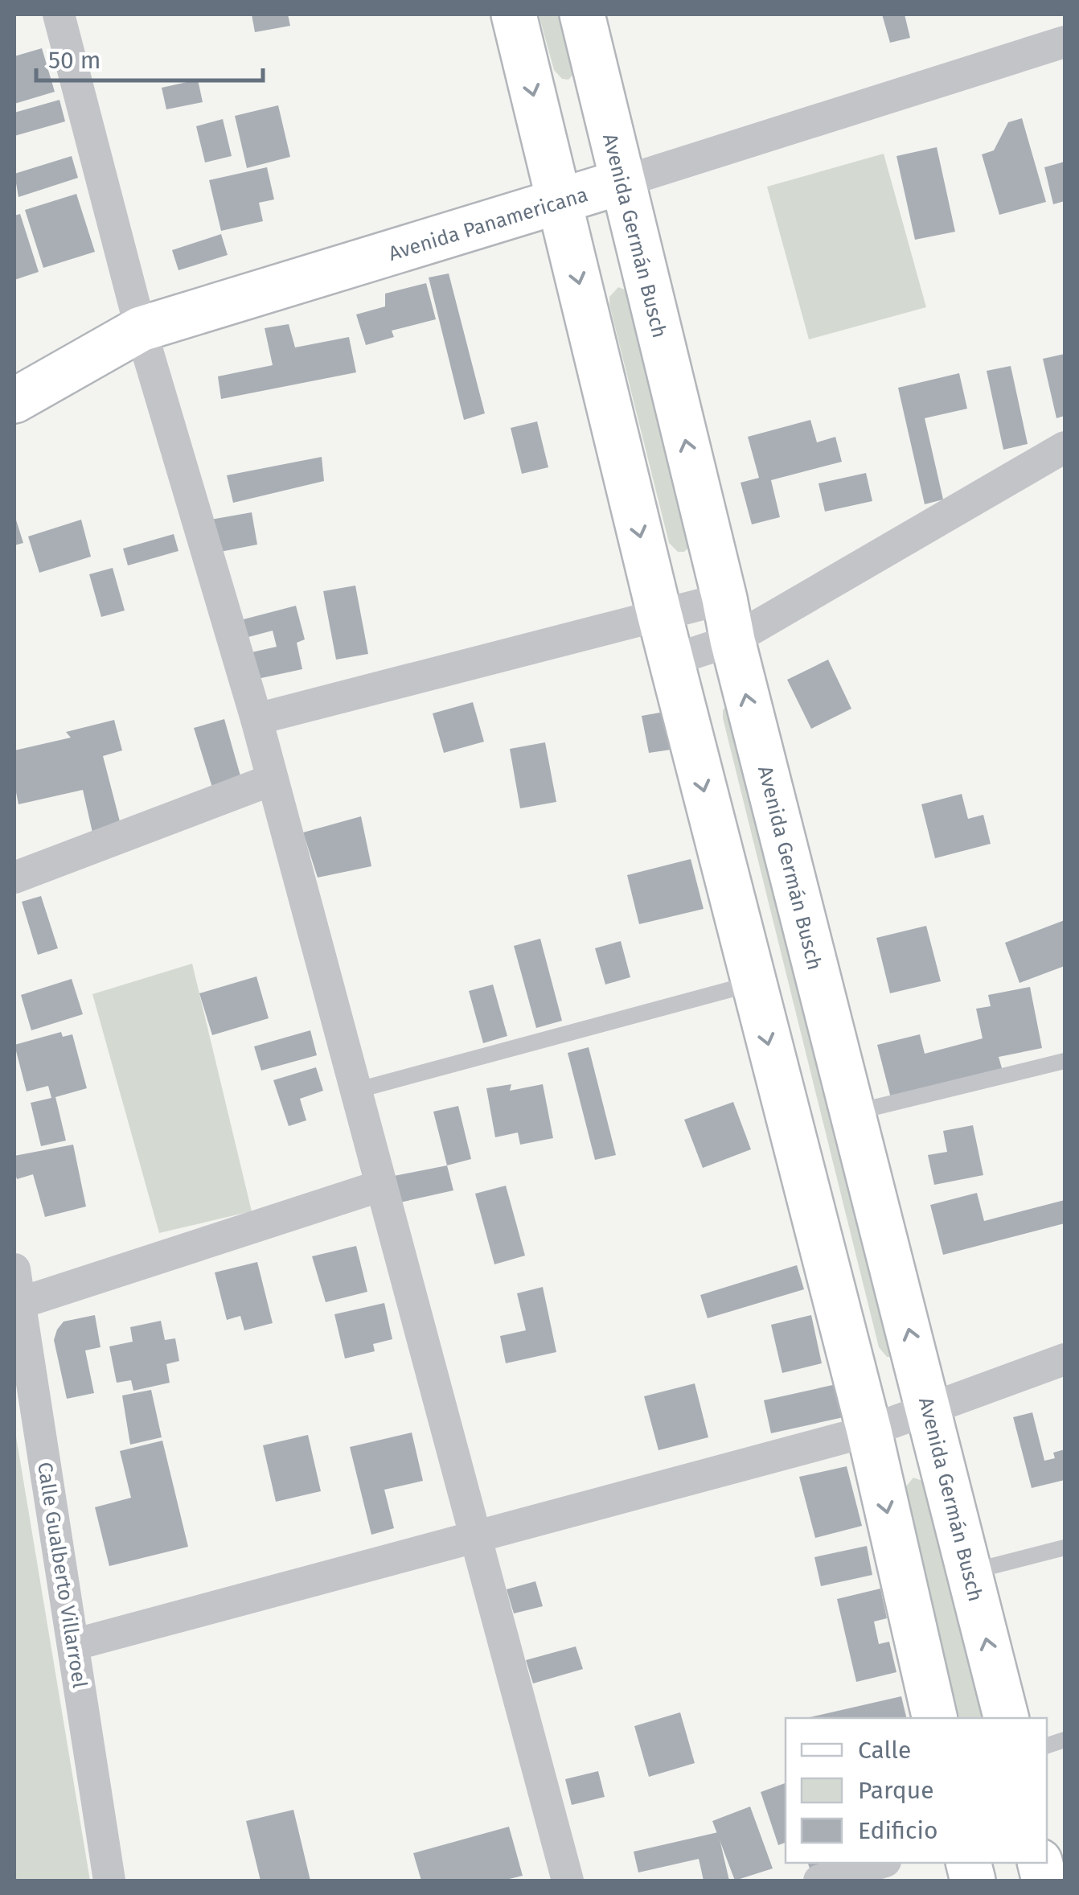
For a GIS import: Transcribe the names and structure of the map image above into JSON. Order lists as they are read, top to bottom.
{
  "streets": {
    "main road": ["Avenida Panamericana", "Avenida Germán Busch"],
    "street": ["Calle Gualberto Villarroel"]
  },
  "crossings": [
    ["Avenida Panamericana", "Avenida Germán Busch"]
  ],
  "legend": ["Calle", "Parque", "Edificio"],
  "scale_bar": "50 m"
}
